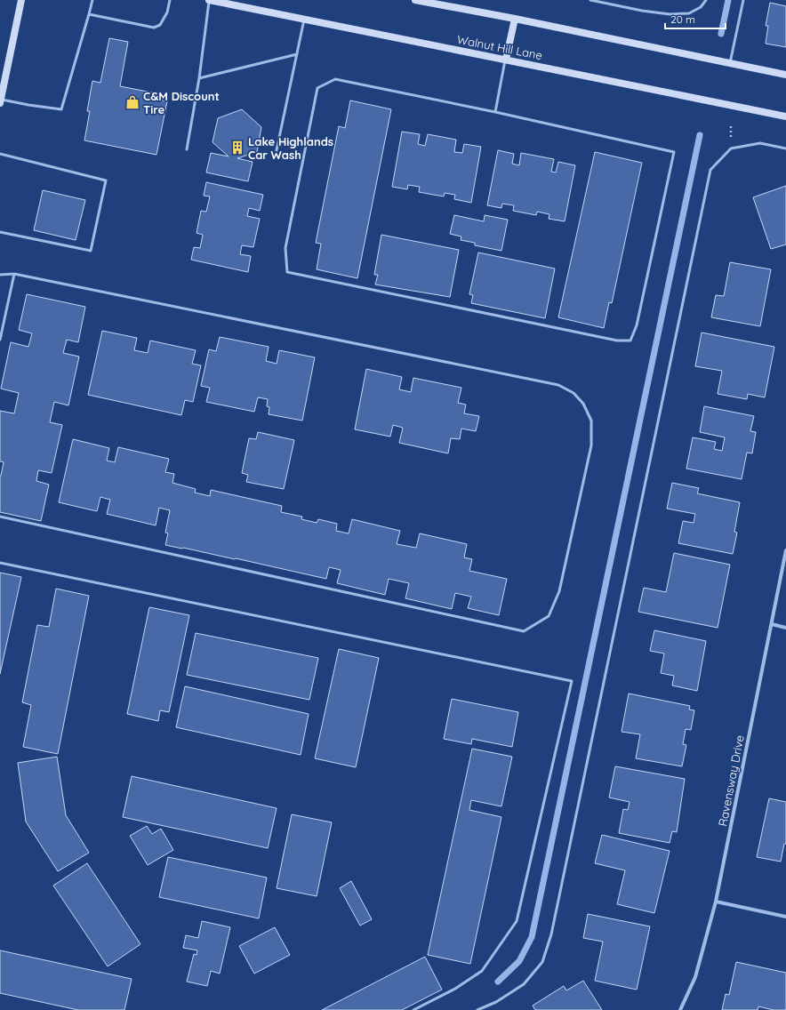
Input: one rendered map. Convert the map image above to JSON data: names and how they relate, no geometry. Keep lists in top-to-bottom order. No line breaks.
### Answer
{"streets":{"main road":["Walnut Hill Lane"],"street":["Ravensway Drive"]},"places":{"shop":["C&M Discount Tire"],"building":["Lake Highlands Car Wash"]},"scale_bar":"20 m"}
